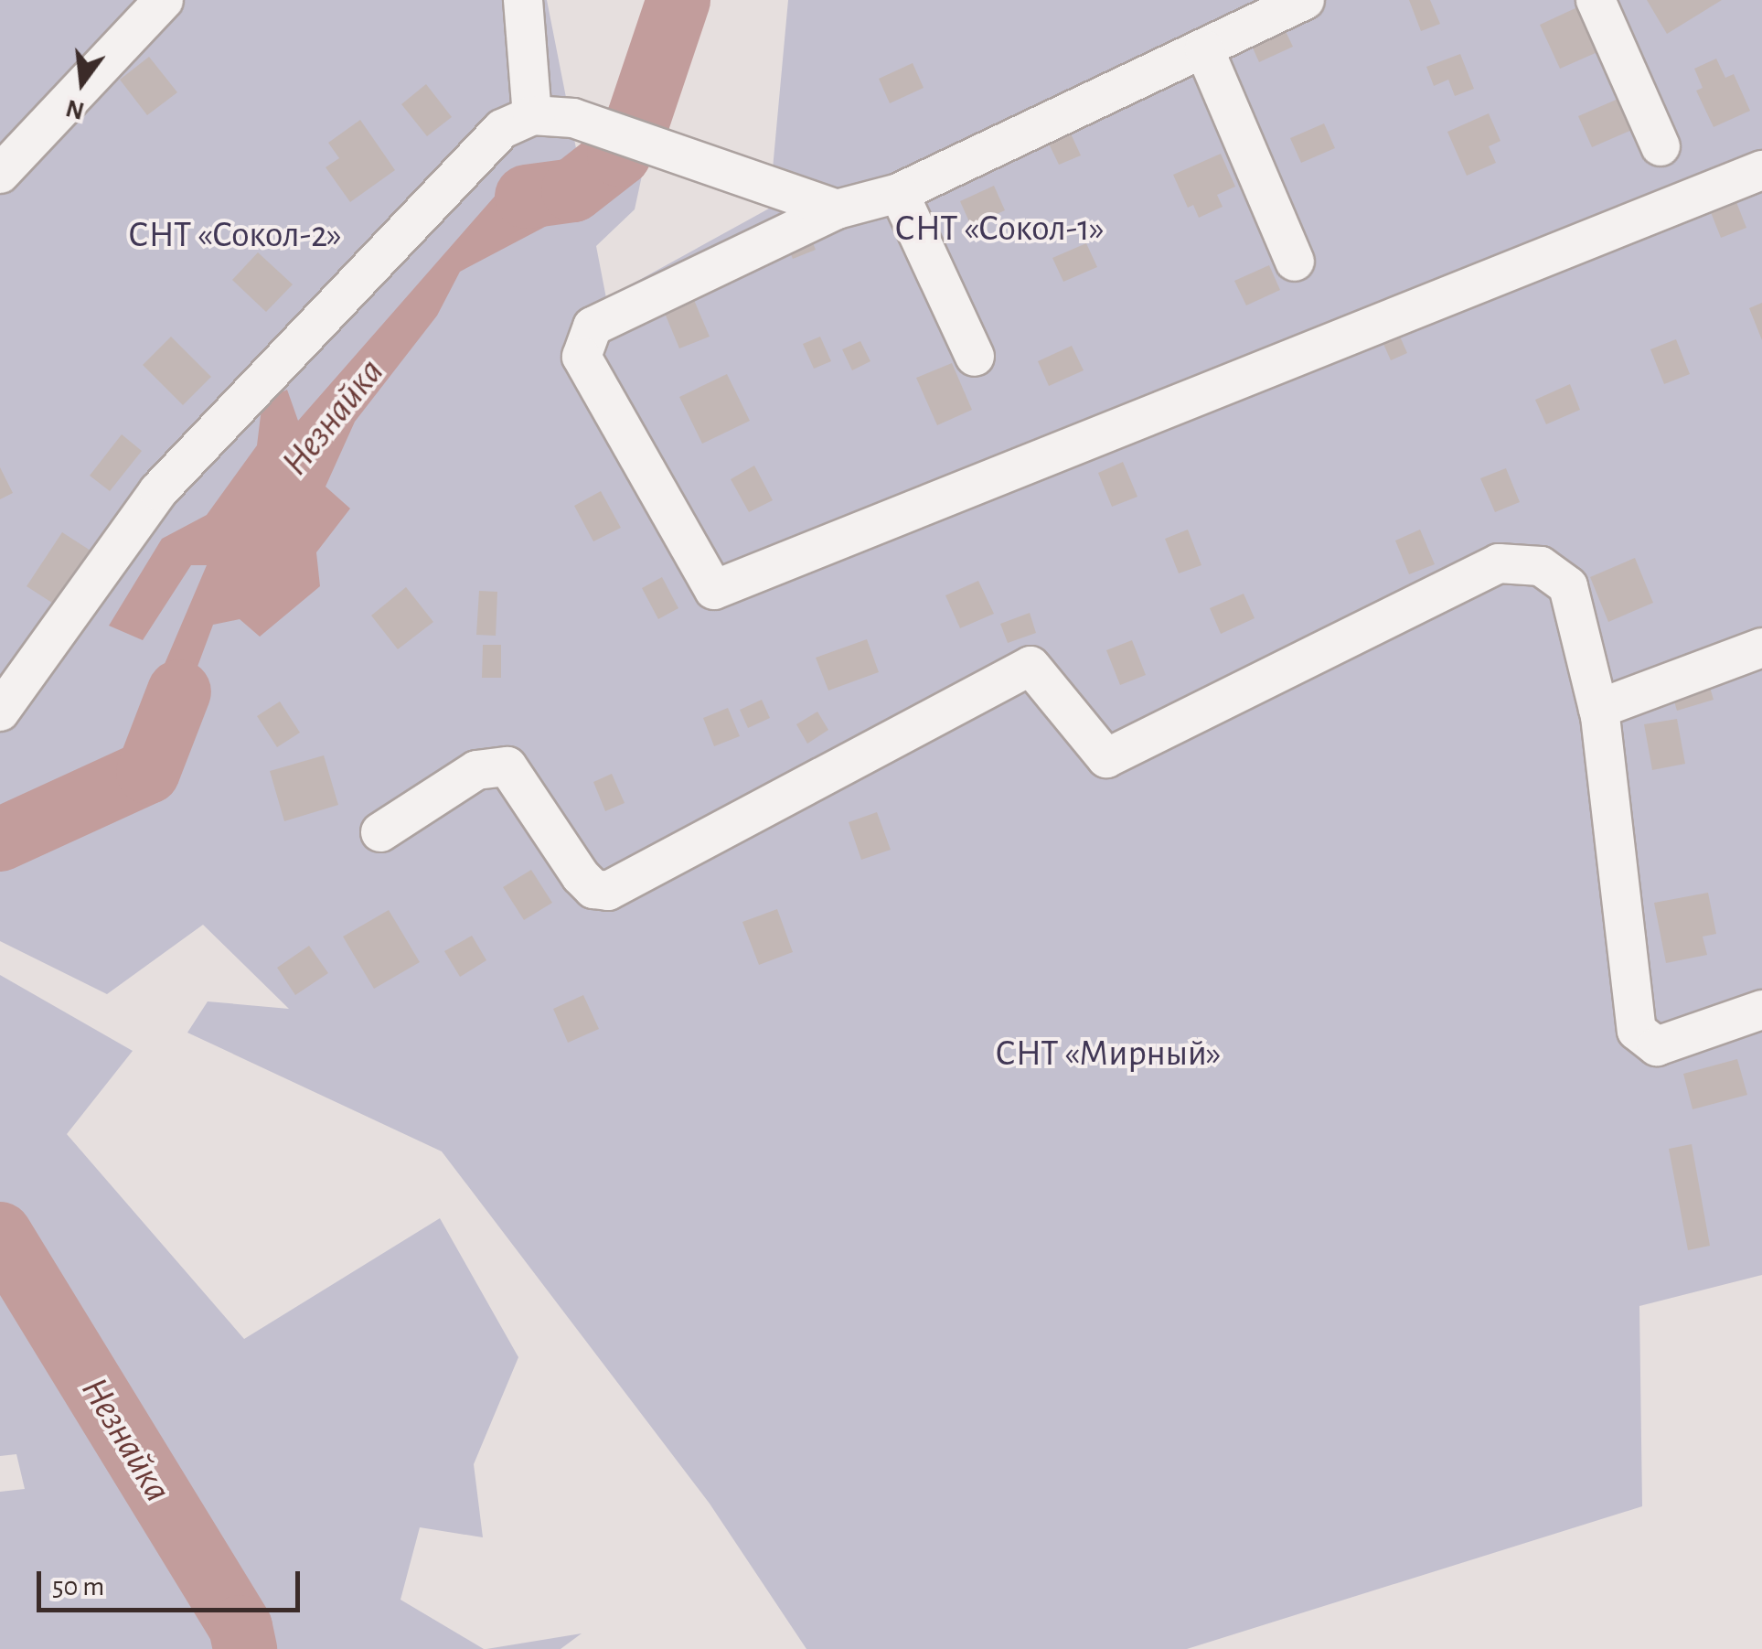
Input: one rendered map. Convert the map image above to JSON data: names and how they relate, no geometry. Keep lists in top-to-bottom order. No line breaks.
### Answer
{"water":["Незнайка"],"parks":["СНТ «Сокол-1»","СНТ «Сокол-2»","СНТ «Мирный»"],"scale_bar":"50 m","north":"bottom"}
